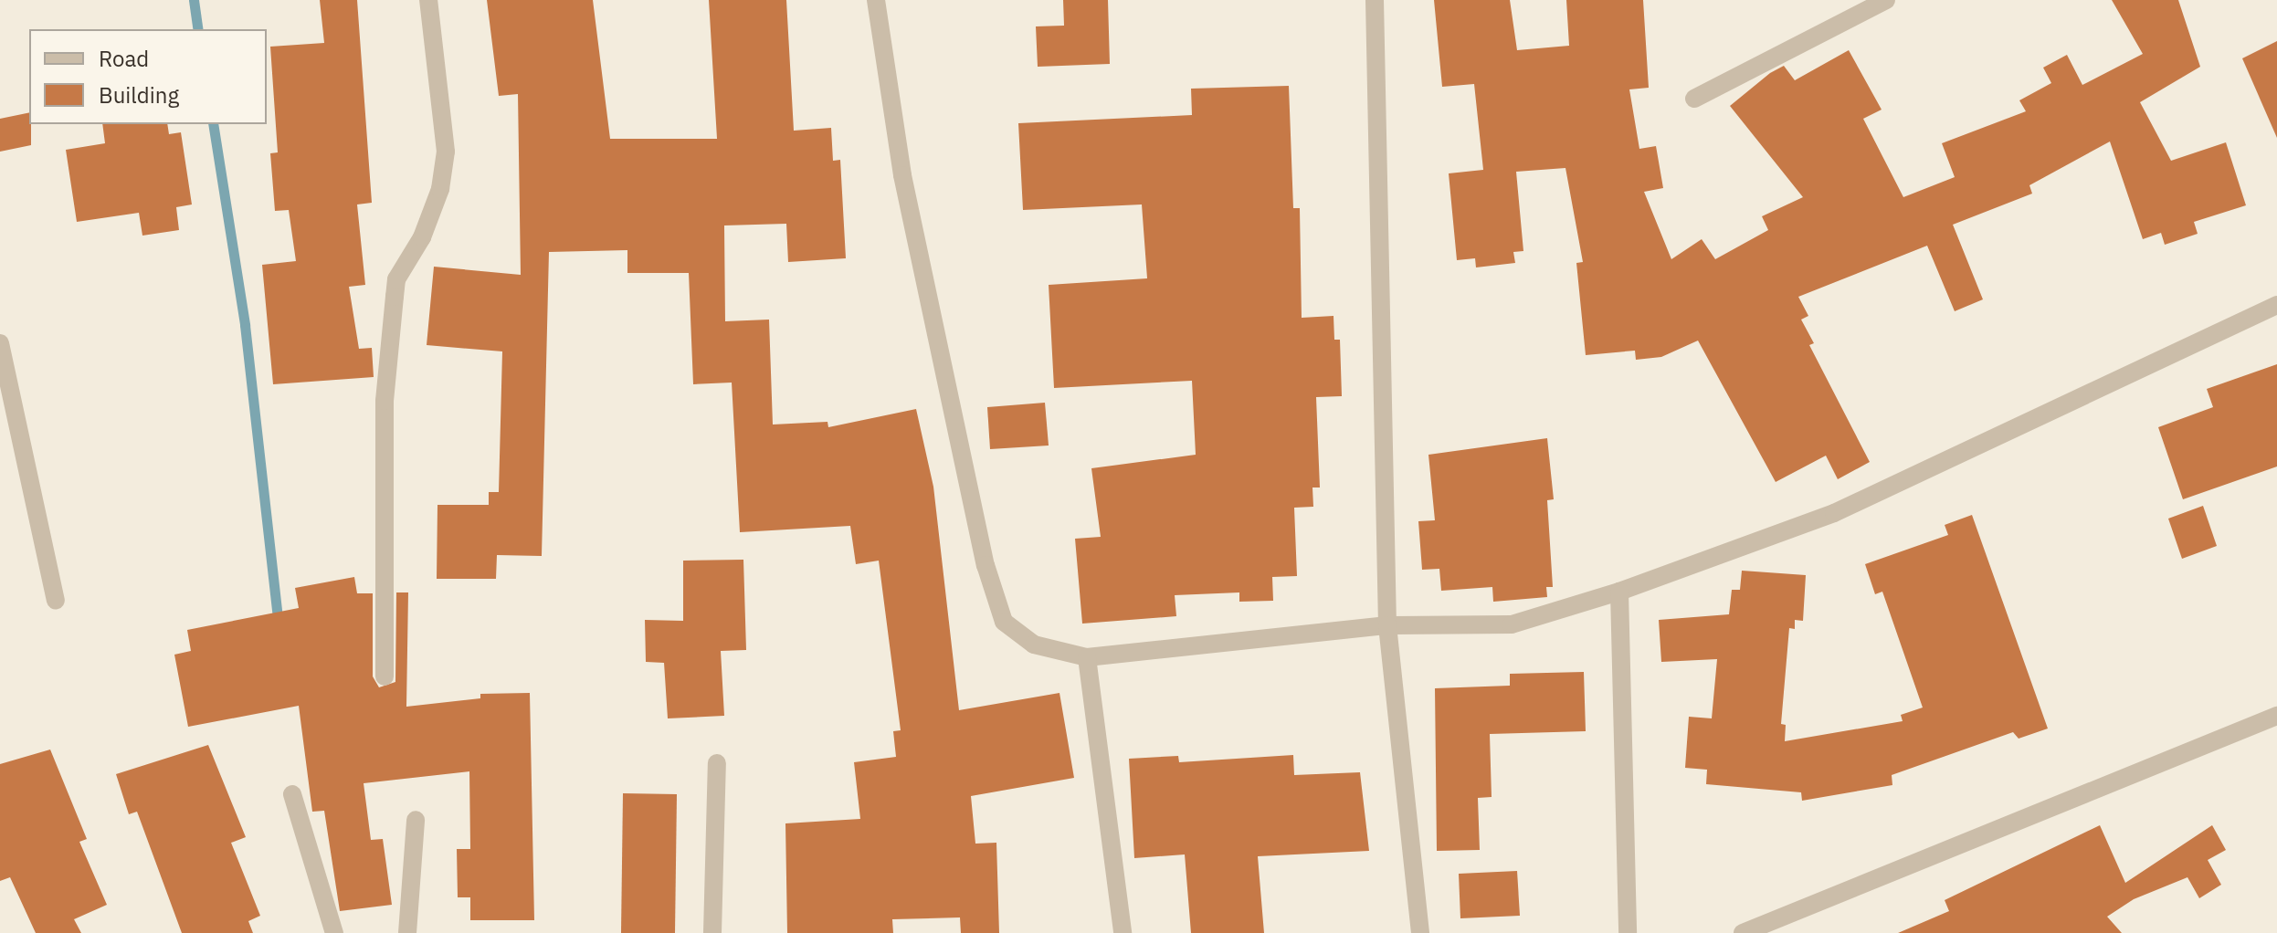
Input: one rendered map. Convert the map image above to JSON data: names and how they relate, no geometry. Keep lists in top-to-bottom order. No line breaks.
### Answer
{"legend":["Road","Building"]}
